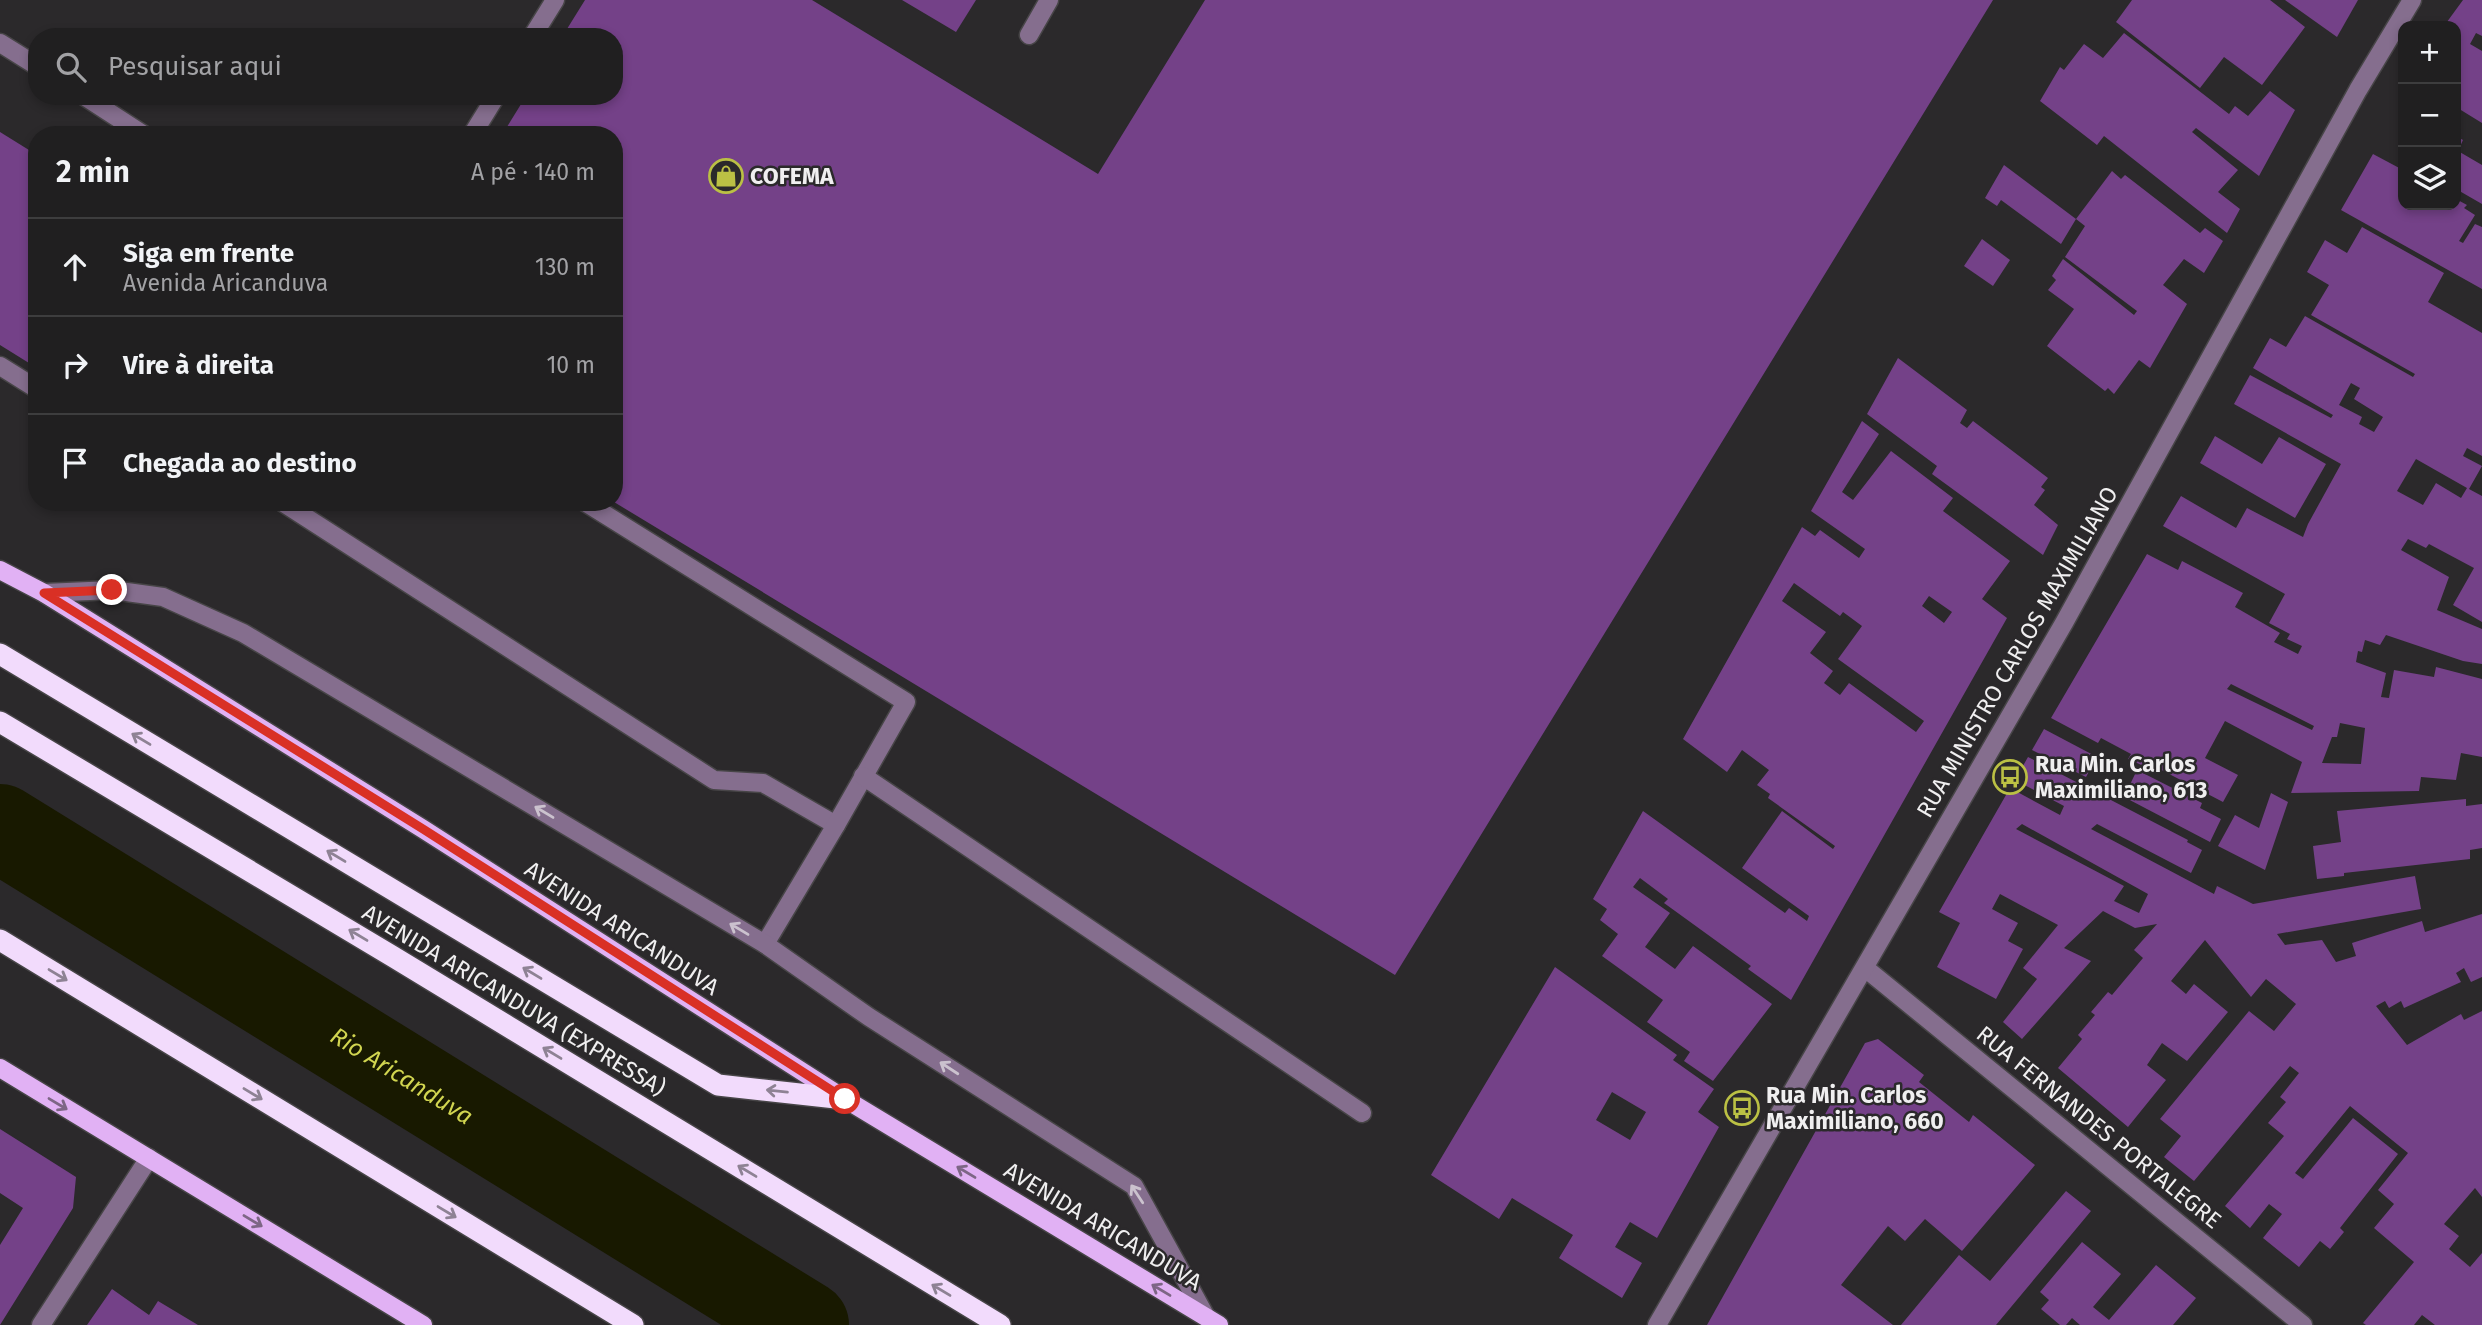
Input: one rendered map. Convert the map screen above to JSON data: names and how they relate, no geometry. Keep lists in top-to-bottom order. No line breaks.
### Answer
{"streets":{"highway":["AVENIDA ARICANDUVA (EXPRESSA)"],"main road":["AVENIDA ARICANDUVA"],"street":["RUA MINISTRO CARLOS MAXIMILIANO","RUA FERNANDES PORTALEGRE"]},"crossings":[["RUA MINISTRO CARLOS MAXIMILIANO","RUA FERNANDES PORTALEGRE"]],"water":["Rio Aricanduva"],"places":{"shop":["COFEMA"],"bus stop":["Rua Min. Carlos Maximiliano, 613","Rua Min. Carlos Maximiliano, 660"]},"page":{"map_buttons":["+","−"],"search":"Pesquisar aqui","heading":["2 min","A pé · 140 m"],"list":[["Siga em frente","Avenida Aricanduva","130 m"],["Vire à direita","10 m"],"Chegada ao destino"]}}
